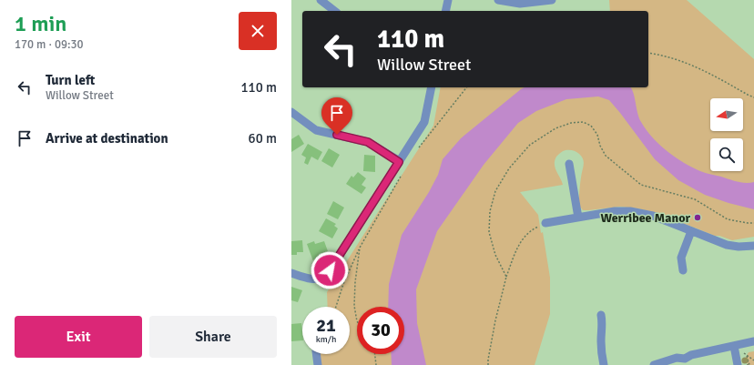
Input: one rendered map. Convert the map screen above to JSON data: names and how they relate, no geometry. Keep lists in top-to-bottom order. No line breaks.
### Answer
{"places":["Werribee Manor"],"north":"left","page":{"heading":["1 min","170 m · 09:30"],"turn":["110 m","Willow Street"],"list":[{"name":"Turn left","note":"Willow Street","value":"110 m"},{"name":"Arrive at destination","value":"60 m"}],"speed":"21 km/h","limit":"30","buttons":["Exit","Share"]}}
